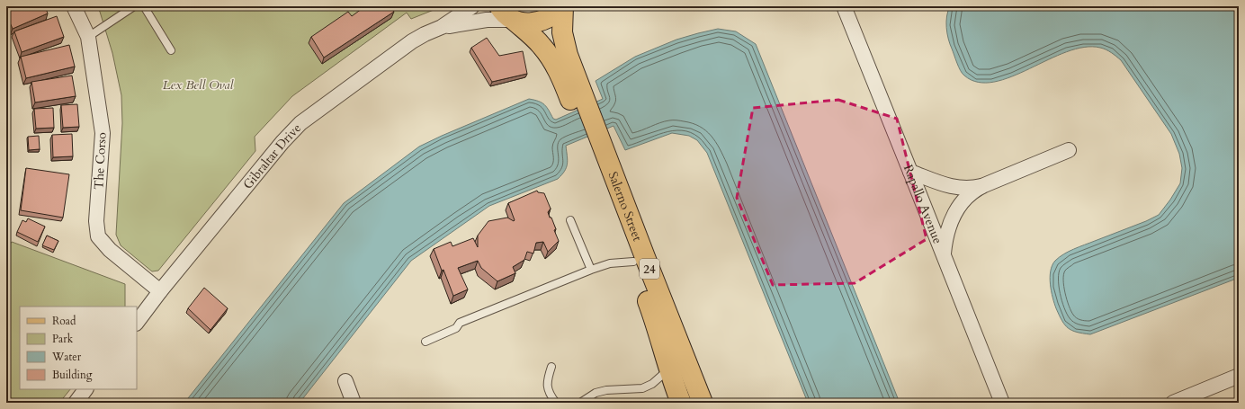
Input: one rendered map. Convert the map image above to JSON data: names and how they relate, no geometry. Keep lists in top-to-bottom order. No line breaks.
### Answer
{"streets":{"main road":["Salerno Street","24"],"street":["Gibraltar Drive","The Corso","Rapallo Avenue"]},"crossings":[["Gibraltar Drive","The Corso"],["Gibraltar Drive","Salerno Street"],["Gibraltar Drive","24"],["Salerno Street","24"]],"parks":["Lex Bell Oval"],"legend":["Road","Park","Water","Building"]}
